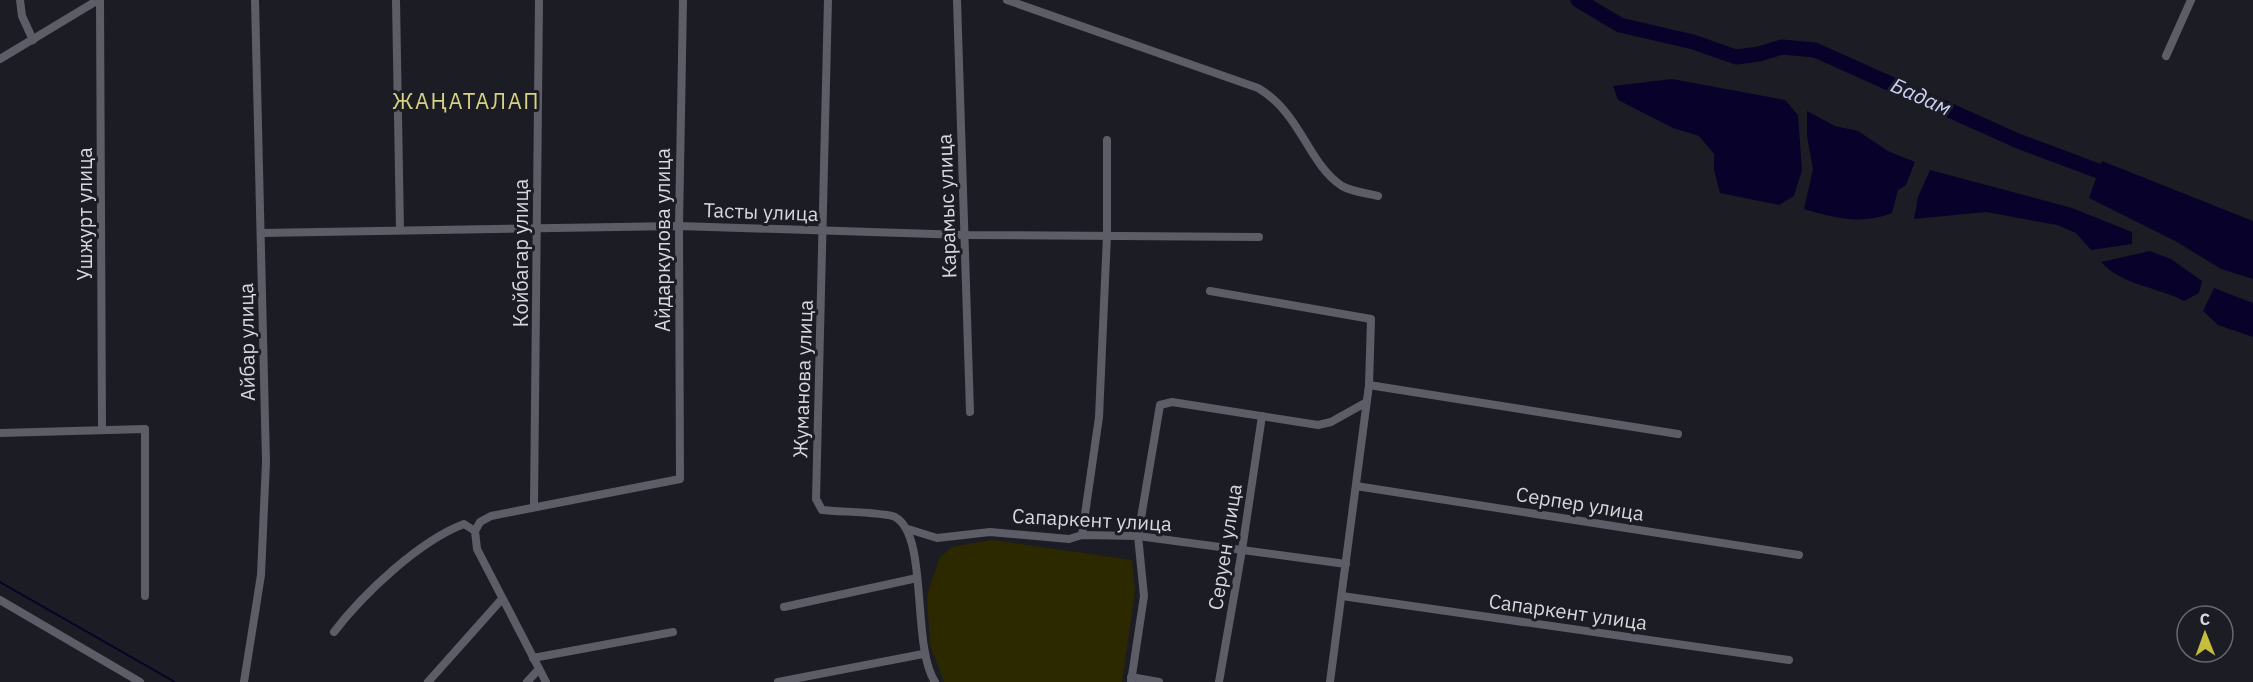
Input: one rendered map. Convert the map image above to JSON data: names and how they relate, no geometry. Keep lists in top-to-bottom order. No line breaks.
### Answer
{"streets":{"street":["Карамыс улица","Тасты улица","Ушжурт улица","Айдаркулова улица","Койбагар улица","Айбар улица","Жуманова улица","Серпер улица","Сапаркент улица","Серуен улица"]},"crossings":[["Карамыс улица","Тасты улица"],["Тасты улица","Айдаркулова улица"],["Тасты улица","Койбагар улица"],["Тасты улица","Айбар улица"],["Тасты улица","Жуманова улица"],["Айдаркулова улица","Койбагар улица"],["Жуманова улица","Сапаркент улица"],["Сапаркент улица","Серуен улица"]],"districts":["ЖАҢАТАЛАП"],"water":["Бадам"],"north":"top"}
